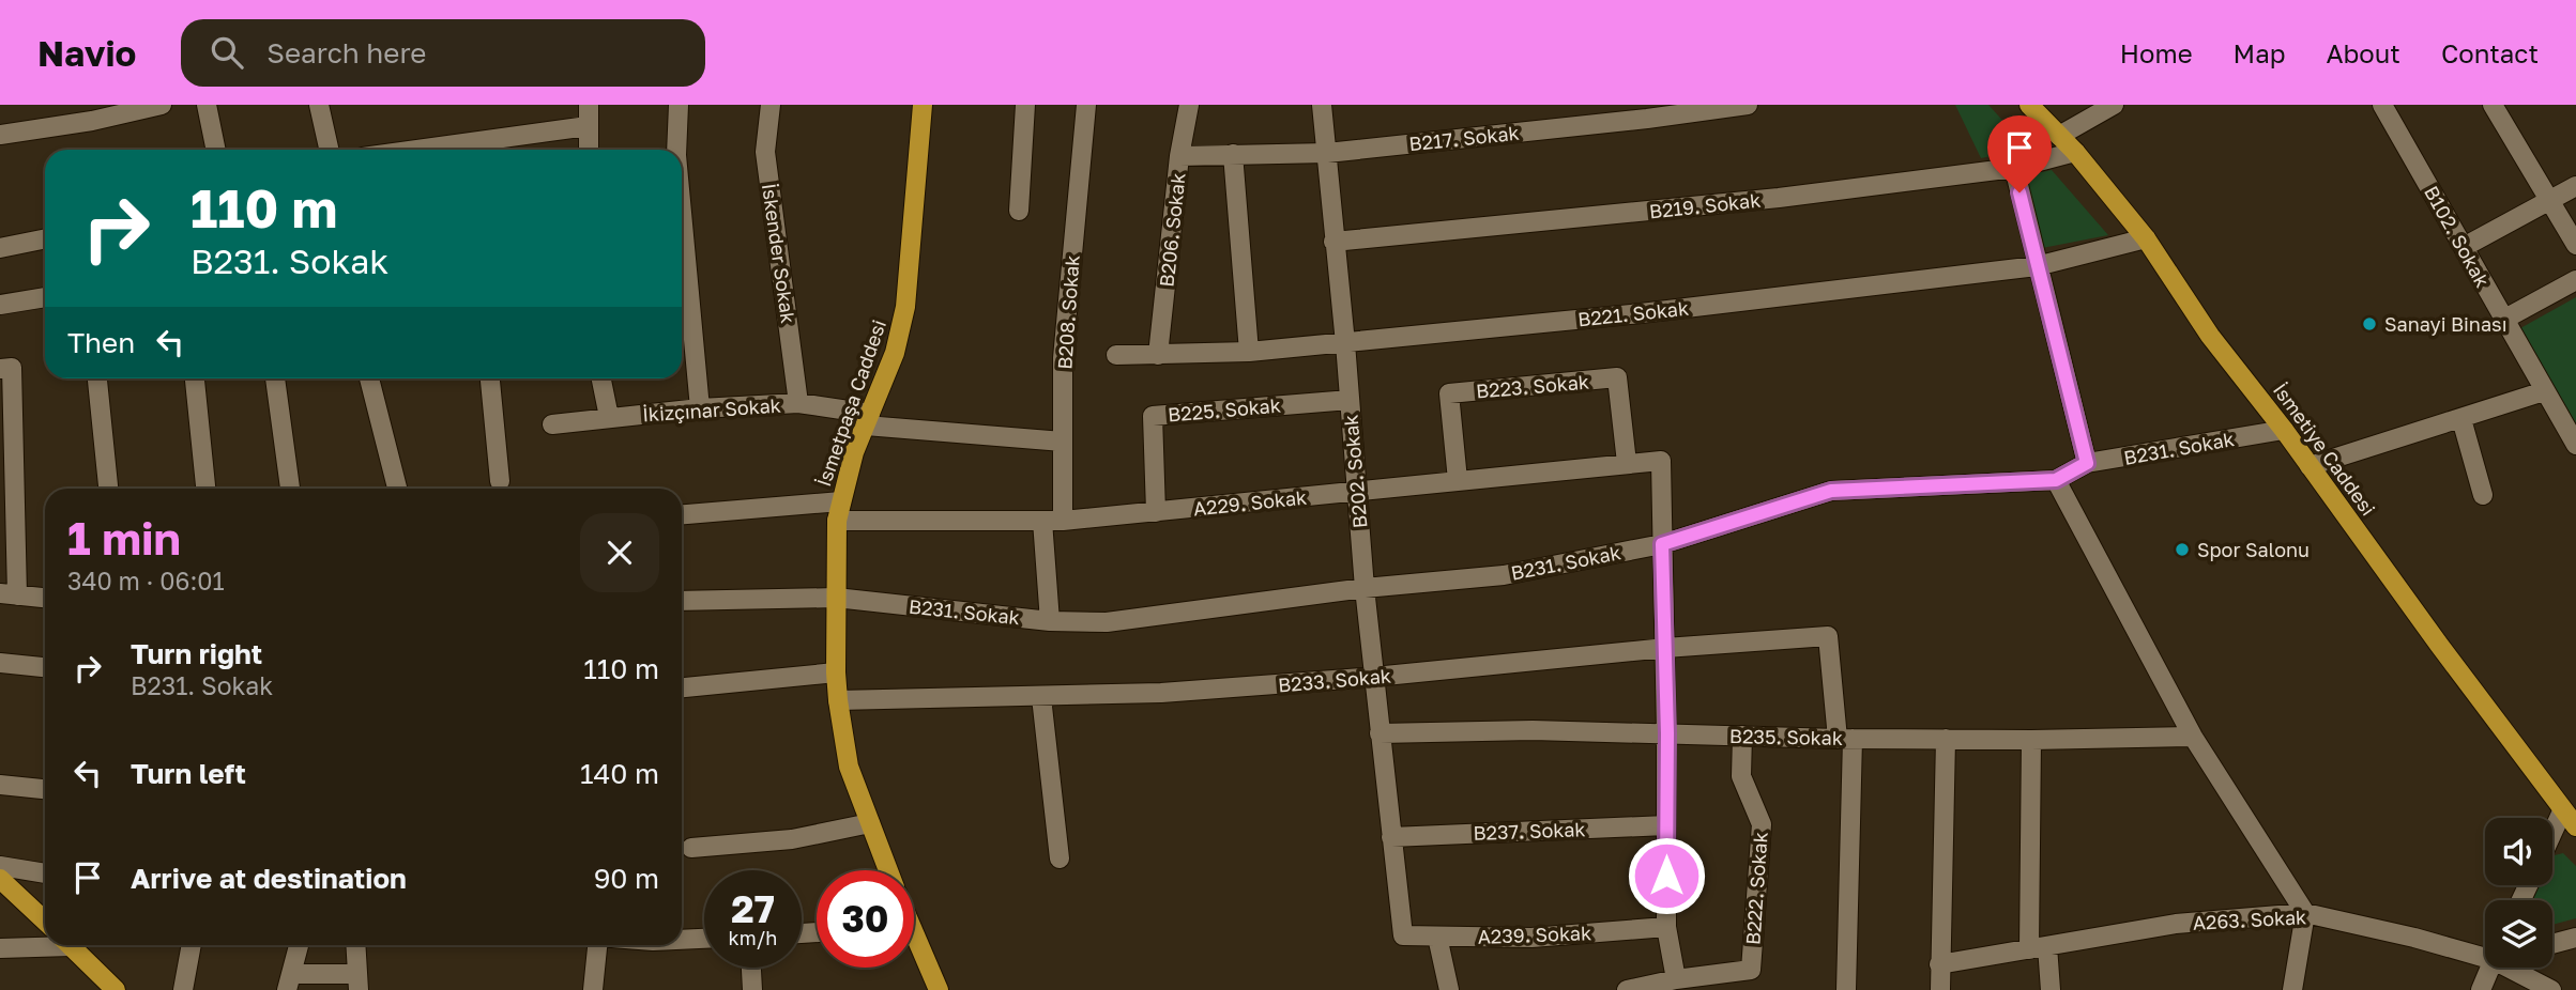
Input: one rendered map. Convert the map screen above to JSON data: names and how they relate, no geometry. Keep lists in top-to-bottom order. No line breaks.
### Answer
{"streets":{"main road":["İsmetpaşa Caddesi","İsmetiye Caddesi"],"street":["B217. Sokak","B219. Sokak","B206. Sokak","B102. Sokak","İskender Sokak","B208. Sokak","B221. Sokak","B223. Sokak","İkizçınar Sokak","B225. Sokak","B231. Sokak","B202. Sokak","A229. Sokak","B233. Sokak","B235. Sokak","B237. Sokak","B222. Sokak","A263. Sokak","A239. Sokak"]},"crossings":[["B217. Sokak","B206. Sokak"],["B217. Sokak","B202. Sokak"],["B219. Sokak","İsmetiye Caddesi"],["B219. Sokak","B202. Sokak"],["B206. Sokak","B221. Sokak"],["İskender Sokak","İkizçınar Sokak"],["B208. Sokak","İkizçınar Sokak"],["B208. Sokak","A229. Sokak"],["B221. Sokak","İsmetiye Caddesi"],["B221. Sokak","B202. Sokak"],["B223. Sokak","A229. Sokak"],["İsmetpaşa Caddesi","İkizçınar Sokak"],["İsmetpaşa Caddesi","B231. Sokak"],["İsmetpaşa Caddesi","A229. Sokak"],["İsmetpaşa Caddesi","B233. Sokak"],["B225. Sokak","B202. Sokak"],["B225. Sokak","A229. Sokak"],["B231. Sokak","İsmetiye Caddesi"],["B231. Sokak","B202. Sokak"],["B231. Sokak","A229. Sokak"],["B202. Sokak","A229. Sokak"],["B202. Sokak","B233. Sokak"],["B202. Sokak","B235. Sokak"],["B202. Sokak","B237. Sokak"],["B202. Sokak","A239. Sokak"],["B233. Sokak","B235. Sokak"],["B235. Sokak","B222. Sokak"]],"places":["Sanayi Binası","Spor Salonu"],"page":{"header":"Navio","search":"Search here","nav":["Home","Map","About","Contact"],"turn":["110 m","B231. Sokak"],"then":"Then","heading":["1 min","340 m · 06:01"],"list":[{"name":"Turn right","note":"B231. Sokak","value":"110 m"},{"name":"Turn left","value":"140 m"},{"name":"Arrive at destination","value":"90 m"}],"speed":"27 km/h","limit":"30"}}
